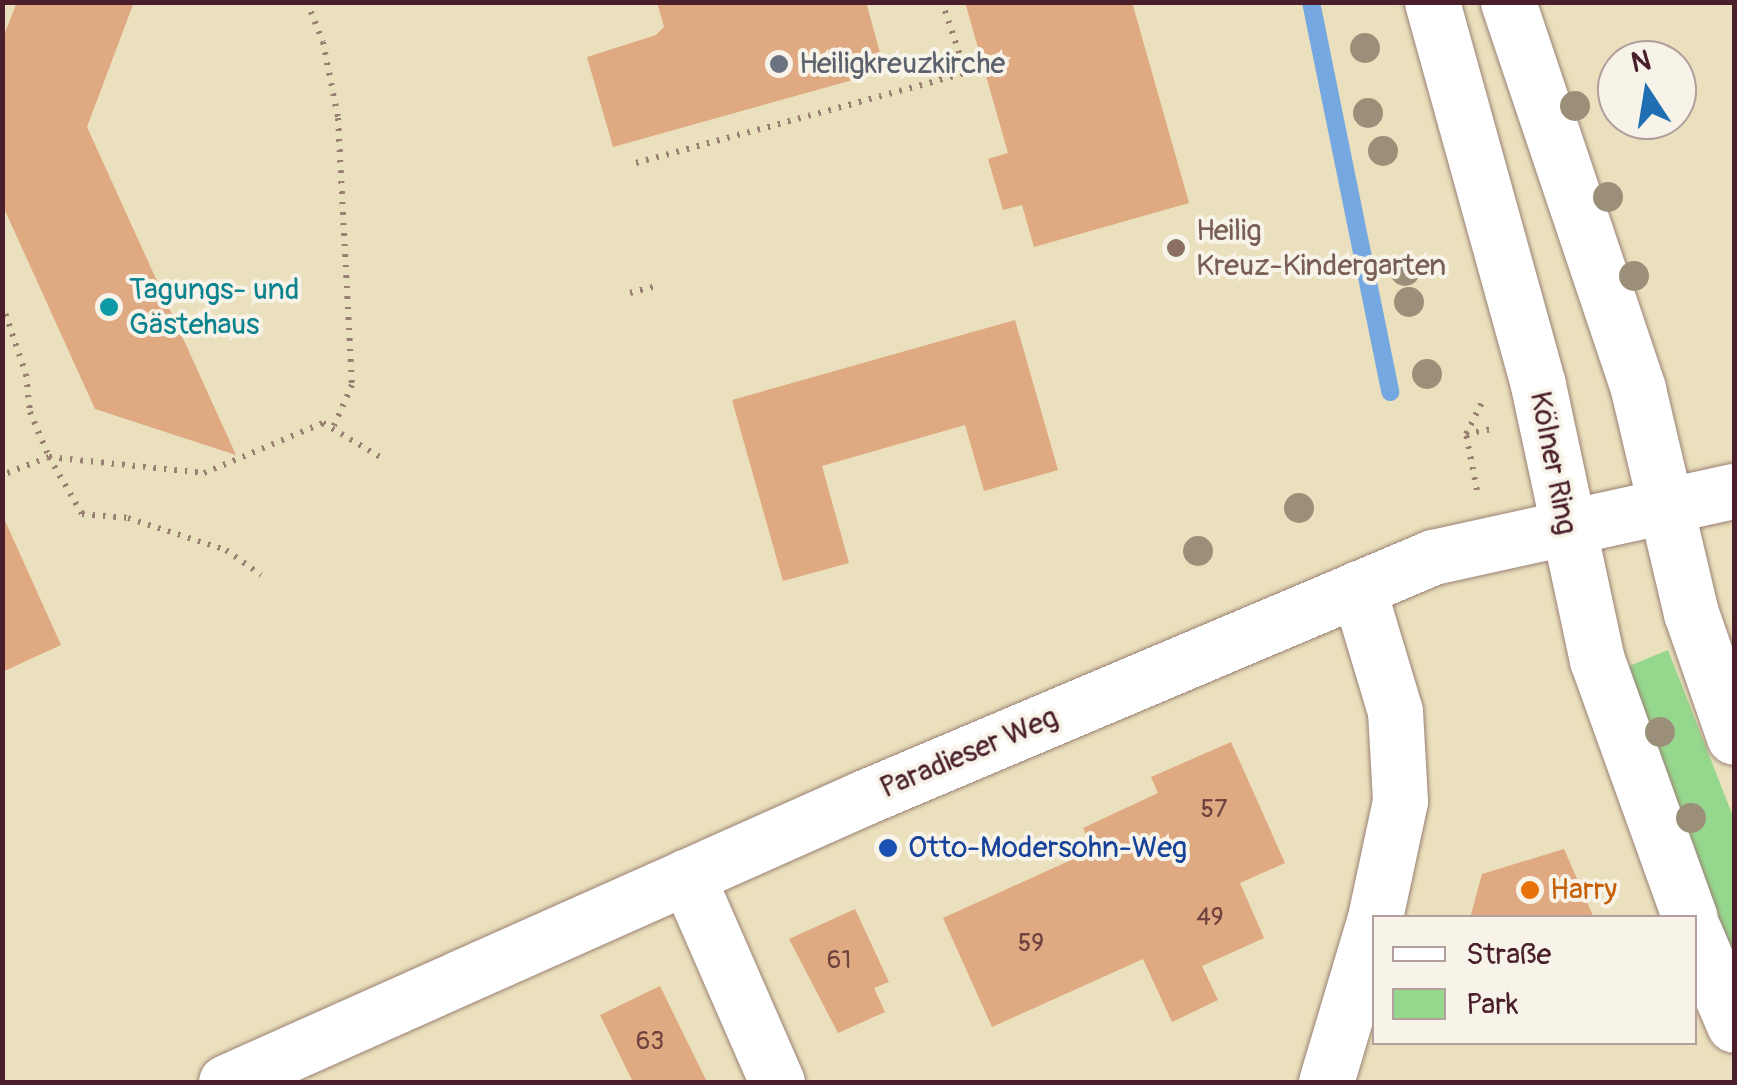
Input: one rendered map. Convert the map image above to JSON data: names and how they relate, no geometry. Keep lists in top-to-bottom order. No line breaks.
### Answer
{"streets":{"street":["Kölner Ring","Paradieser Weg"]},"crossings":[["Kölner Ring","Paradieser Weg"]],"places":["Heiligkreuzkirche","Heilig Kreuz-Kindergarten","Tagungs- und Gästehaus","Otto-Modersohn-Weg","Harry"],"house_numbers":["57","49","59","61","63"],"legend":["Straße","Park"],"north":"top"}
